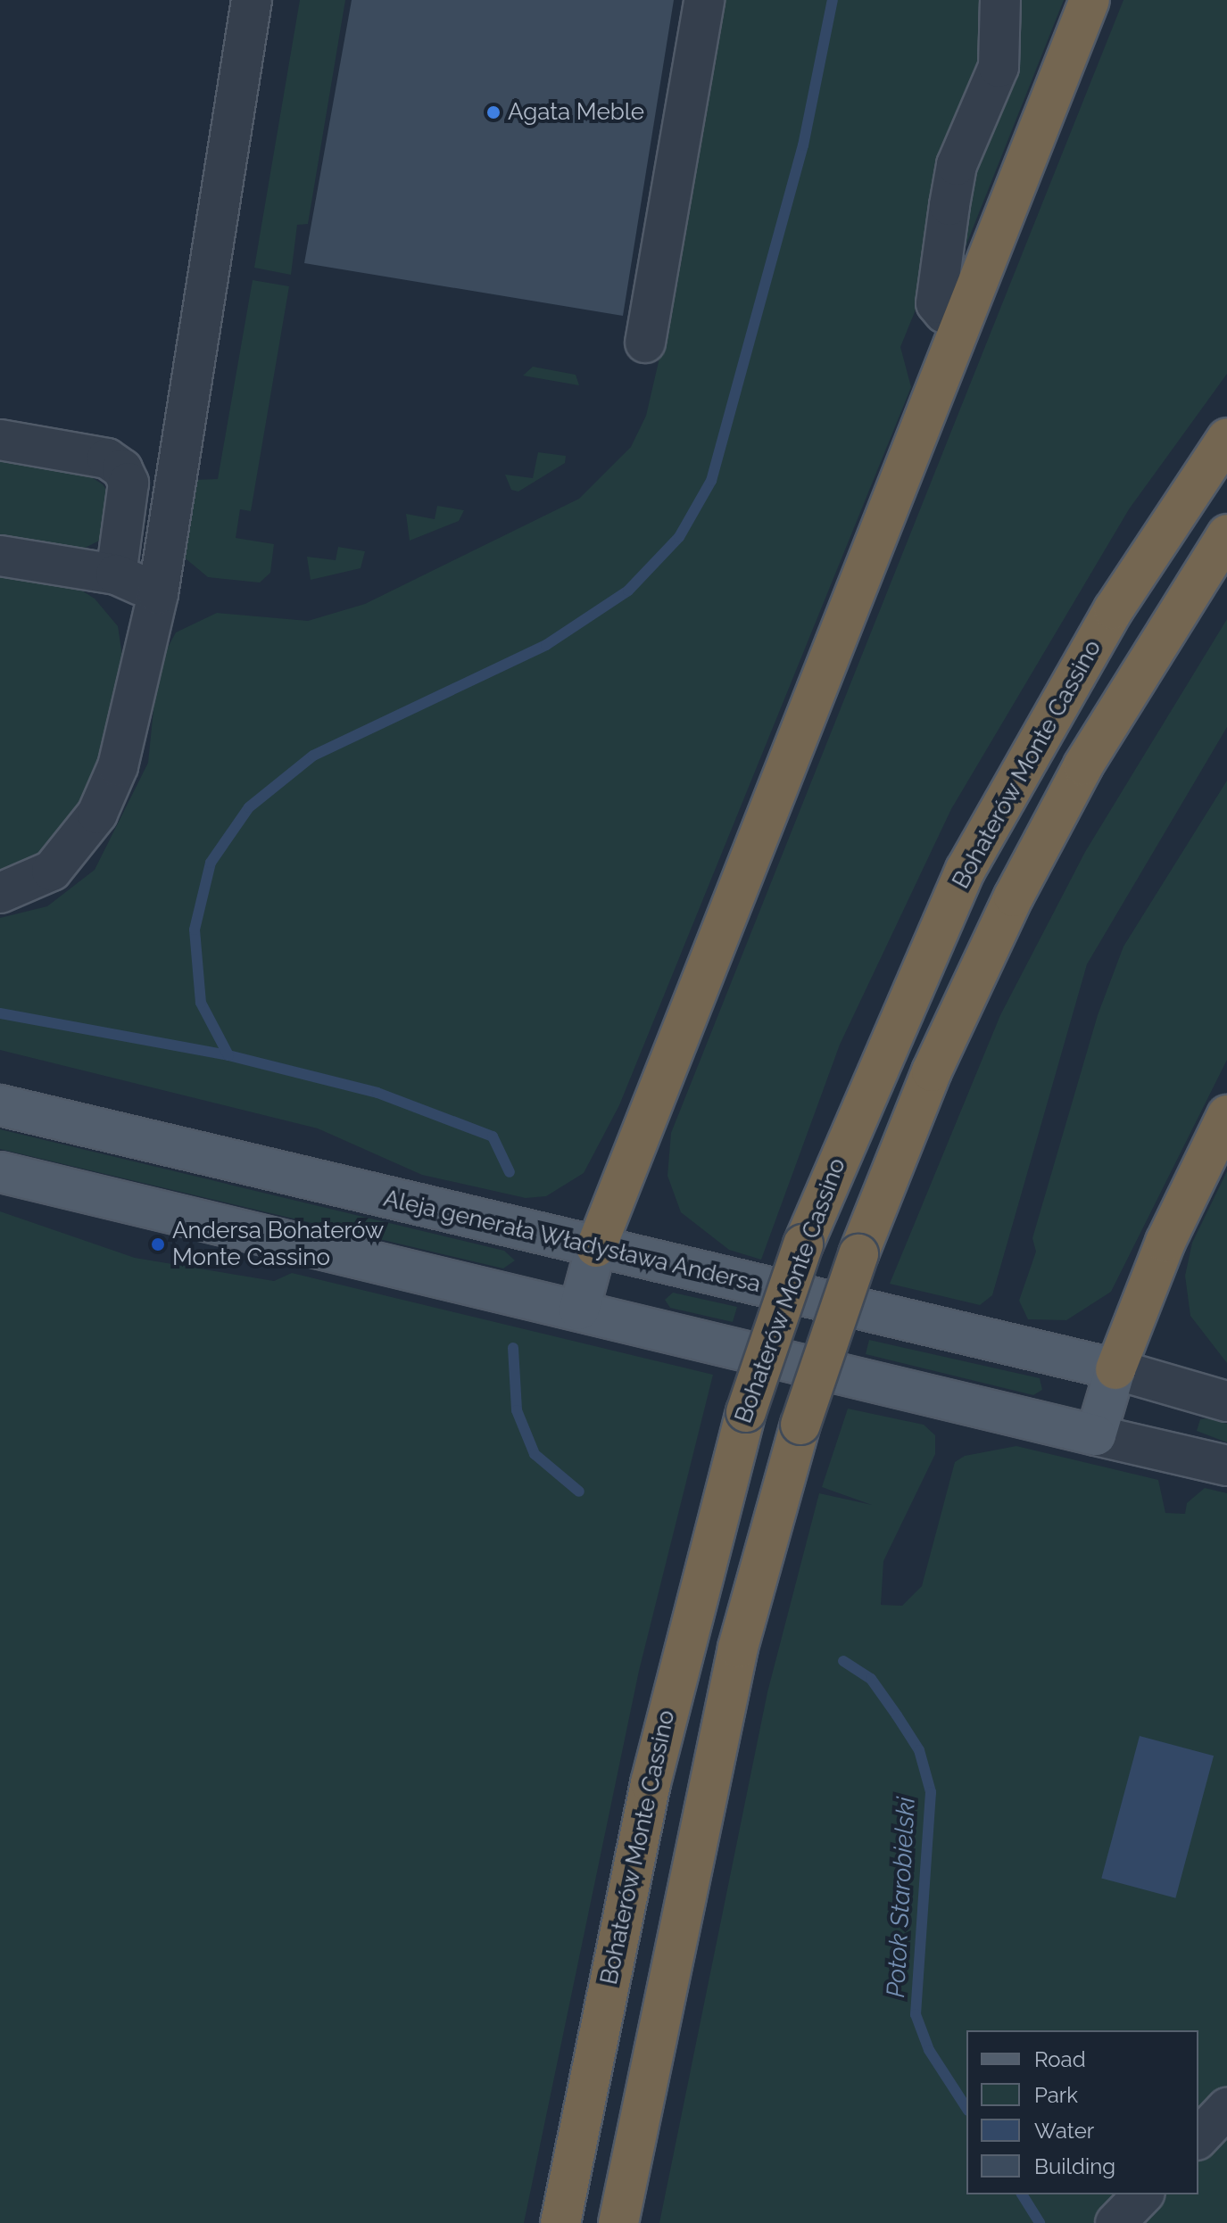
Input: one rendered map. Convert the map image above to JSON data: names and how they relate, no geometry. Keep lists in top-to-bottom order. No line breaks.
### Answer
{"streets":{"highway":["Bohaterów Monte Cassino"],"main road":["Aleja generała Władysława Andersa"]},"water":["Potok Starobielski"],"places":["Agata Meble","Andersa Bohaterów Monte Cassino"],"legend":["Road","Park","Water","Building"]}
